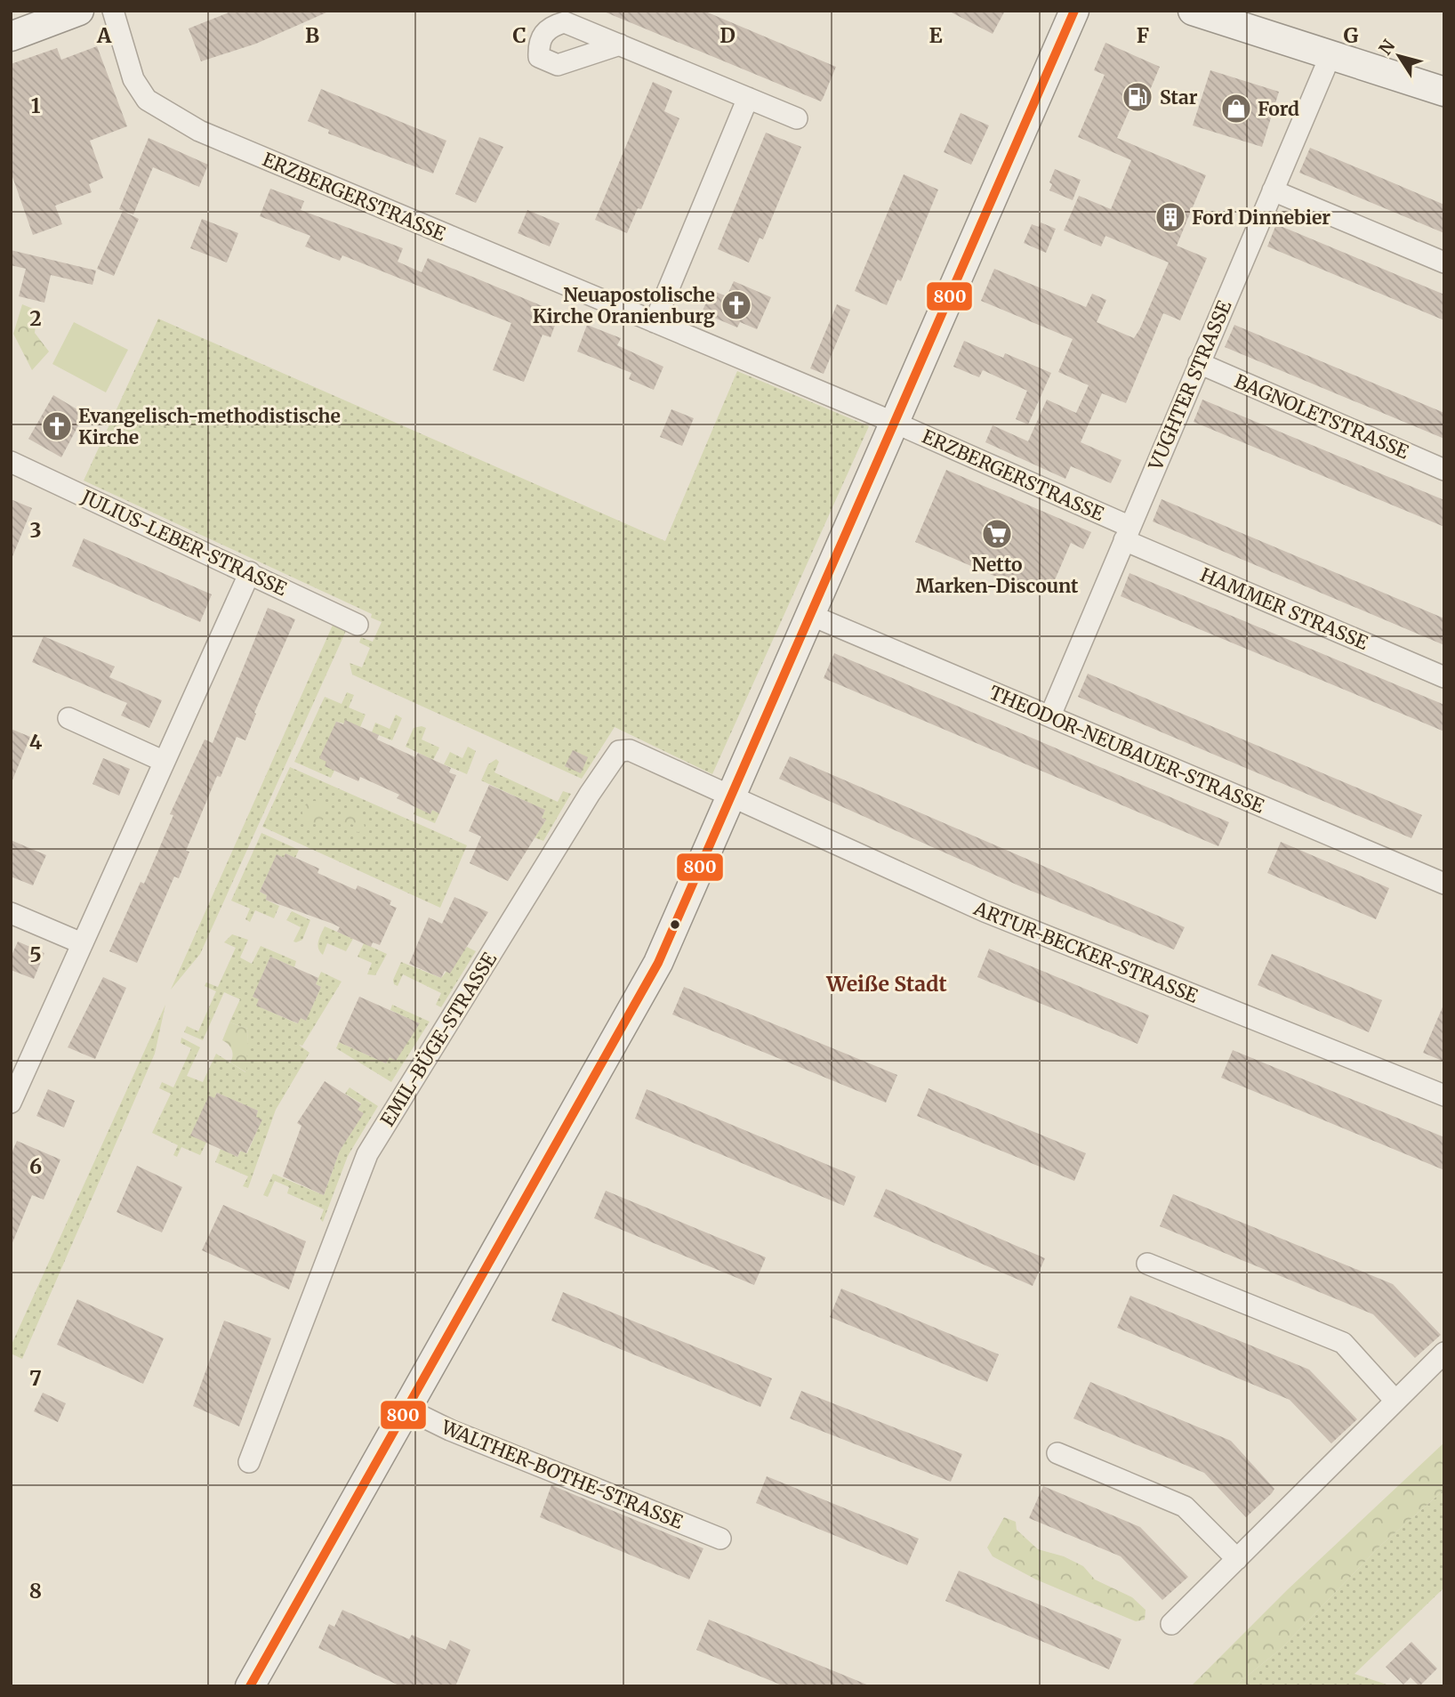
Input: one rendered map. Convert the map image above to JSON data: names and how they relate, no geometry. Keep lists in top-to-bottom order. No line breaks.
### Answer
{"streets":{"street":["ERZBERGERSTRASSE","VUGHTER STRASSE","BAGNOLETSTRASSE","JULIUS-LEBER-STRASSE","HAMMER STRASSE","THEODOR-NEUBAUER-STRASSE","ARTUR-BECKER-STRASSE","EMIL-BÜGE-STRASSE","WALTHER-BOTHE-STRASSE"]},"crossings":[["ERZBERGERSTRASSE","VUGHTER STRASSE"],["ERZBERGERSTRASSE","HAMMER STRASSE"],["VUGHTER STRASSE","BAGNOLETSTRASSE"],["VUGHTER STRASSE","HAMMER STRASSE"],["VUGHTER STRASSE","THEODOR-NEUBAUER-STRASSE"],["ARTUR-BECKER-STRASSE","EMIL-BÜGE-STRASSE"]],"districts":["Weiße Stadt"],"places":{"fuel station":["Star"],"shop":["Ford"],"building":["Ford Dinnebier"],"church":["Neuapostolische Kirche Oranienburg","Evangelisch-methodistische Kirche"],"supermarket":["Netto Marken-Discount"]},"lines":["transit line 800"],"north":"top left","grid":{"columns":["A","B","C","D","E","F","G"],"rows":["1","2","3","4","5","6","7","8"]}}
